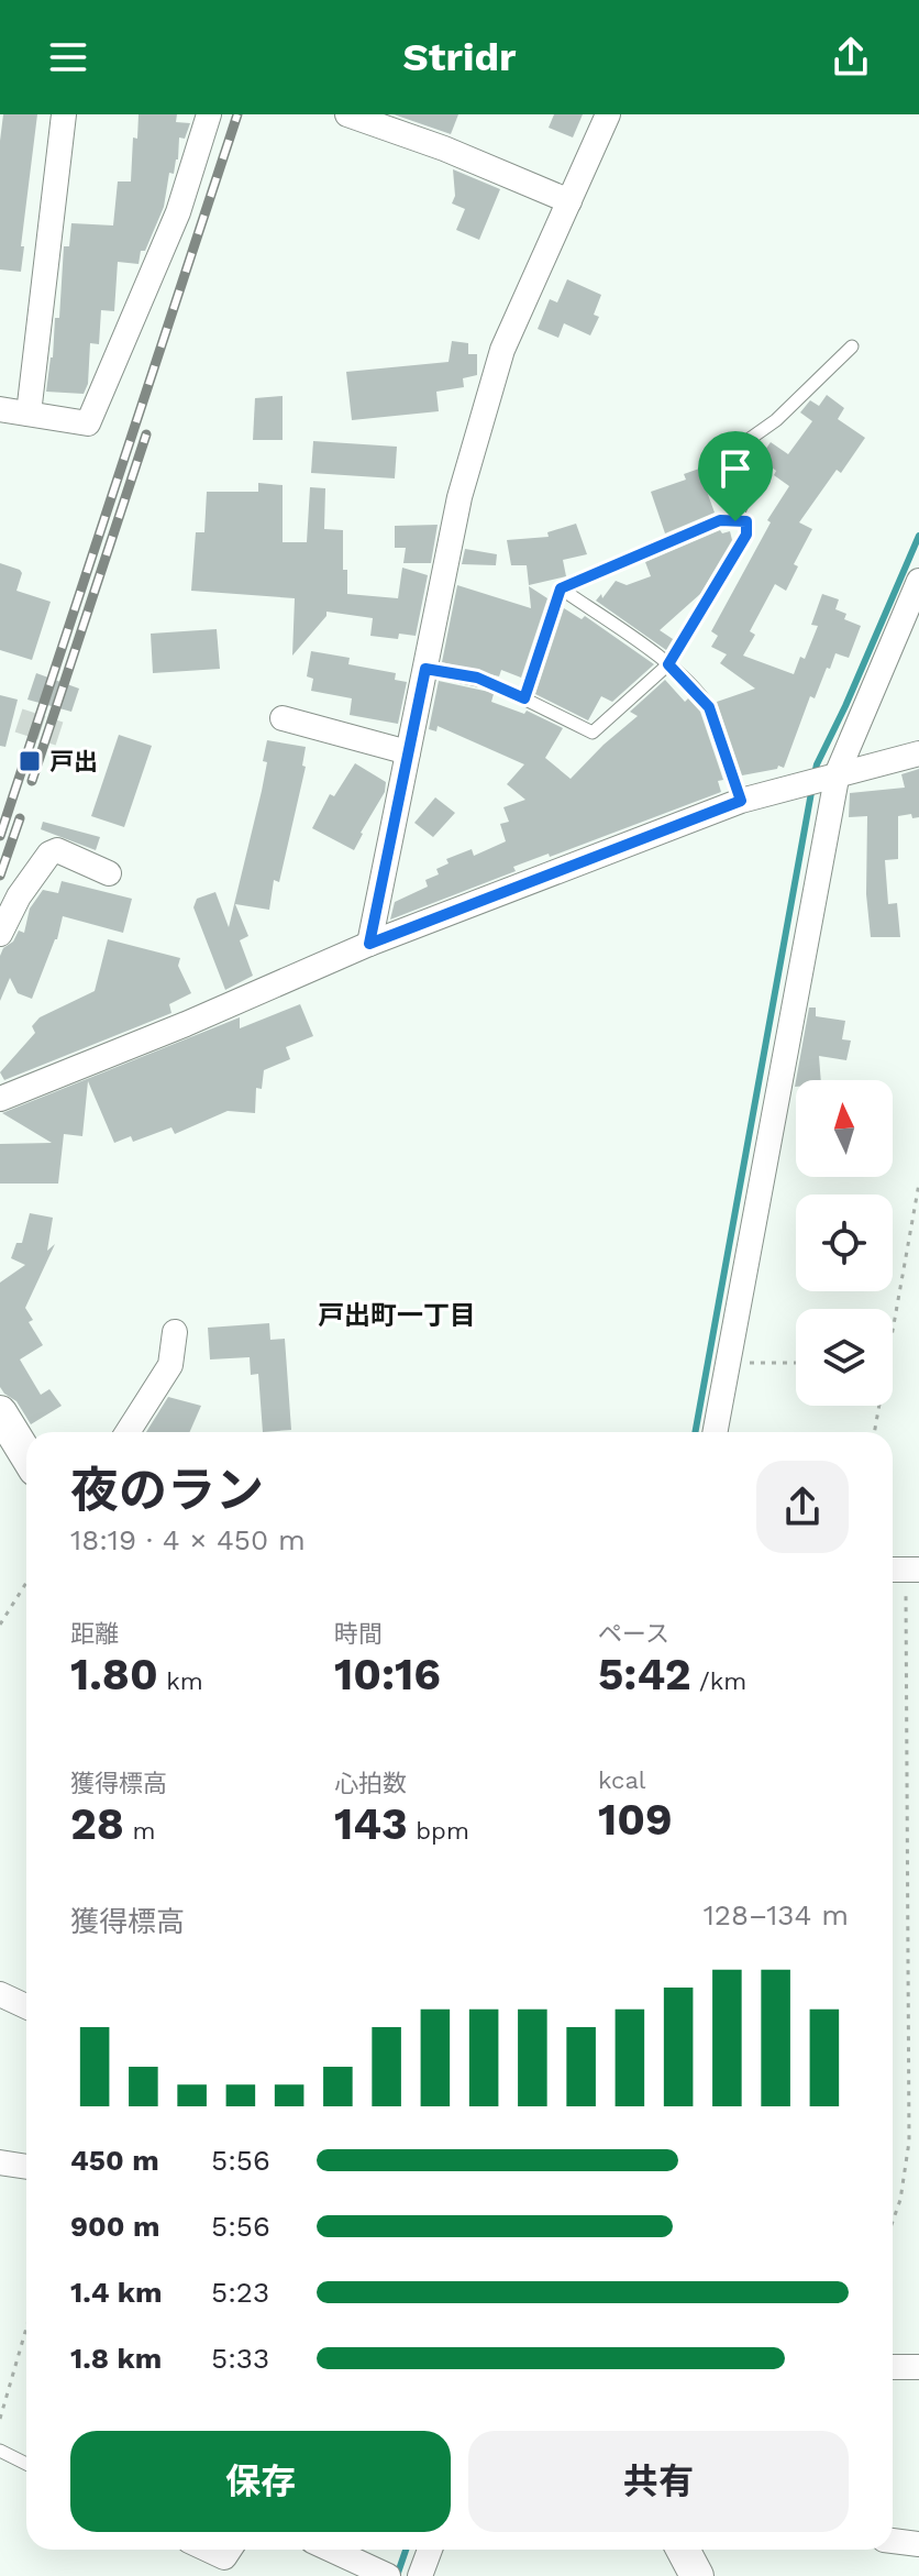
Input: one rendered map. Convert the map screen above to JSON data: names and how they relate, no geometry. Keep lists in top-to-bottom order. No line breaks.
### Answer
{"districts":["戸出町一丁目"],"places":{"transit":["戸出"]},"north":"top","page":{"header":"Stridr","heading":["夜のラン","18:19 · 4 × 450 m"],"stats":[["距離","1.80 km"],["時間","10:16"],["ペース","5:42 /km"],["獲得標高","28 m"],["心拍数","143 bpm"],["kcal","109"]],"chart":["獲得標高","128–134 m"],"list":[{"name":"450 m","note":"5:56"},{"name":"900 m","note":"5:56"},{"name":"1.4 km","note":"5:23"},{"name":"1.8 km","note":"5:33"}],"buttons":["保存","共有"]}}
